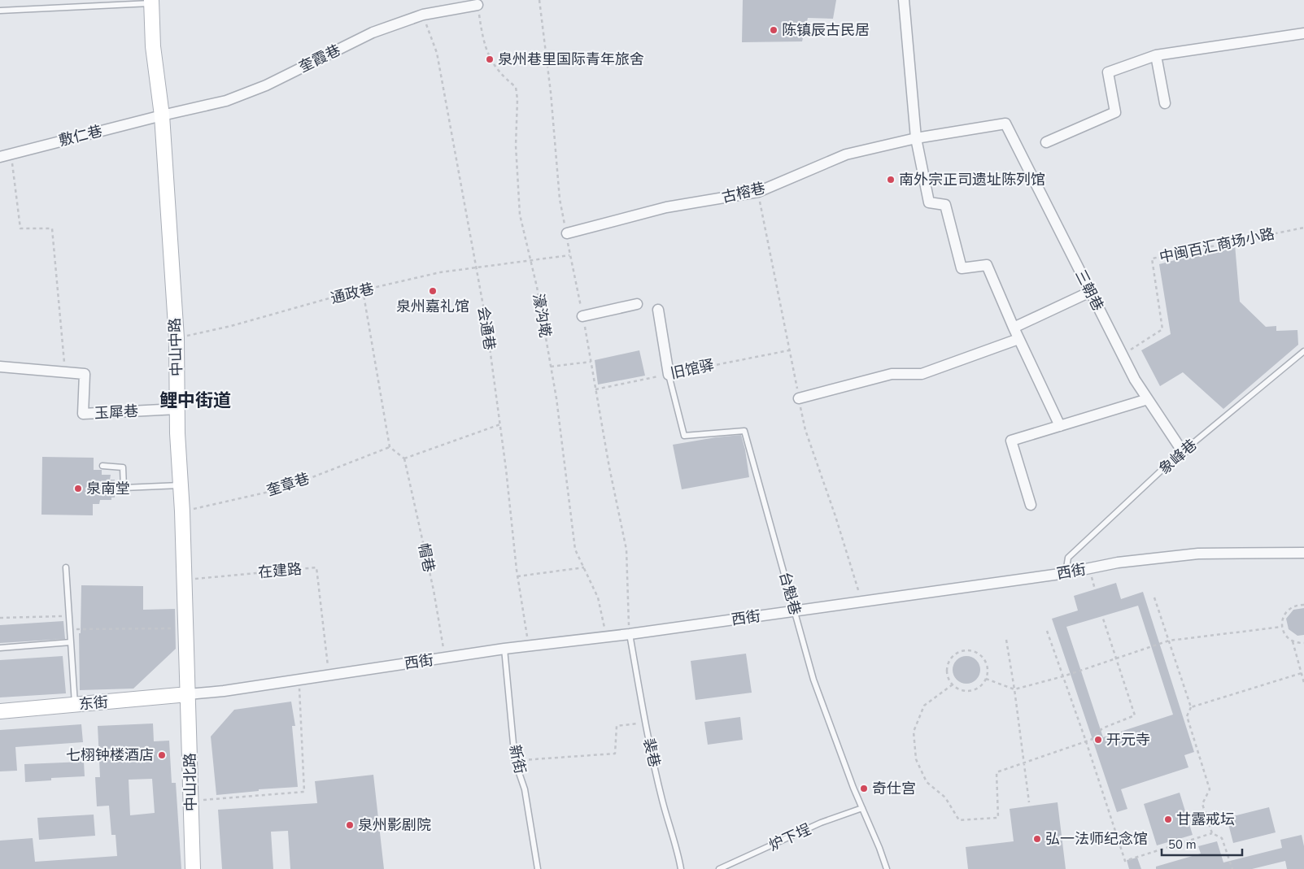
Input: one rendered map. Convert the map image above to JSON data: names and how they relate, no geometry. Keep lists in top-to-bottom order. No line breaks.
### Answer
{"streets":{"street":["奎霞巷","敷仁巷","古榕巷","三朝巷","中山中路","玉犀巷","西街","东街","中山北路"],"lane":["象峰巷","台魁巷","裴巷","新街","炉下埕"],"path":["中闽百汇商场小路","通政巷","濠沟墘","会通巷","旧馆驿","奎章巷","帽巷","在建路"]},"crossings":[["奎霞巷","敷仁巷"],["奎霞巷","濠沟墘"],["奎霞巷","会通巷"],["奎霞巷","中山中路"],["敷仁巷","中山中路"],["古榕巷","三朝巷"],["中闽百汇商场小路","三朝巷"],["三朝巷","象峰巷"],["通政巷","濠沟墘"],["通政巷","会通巷"],["通政巷","中山中路"],["濠沟墘","西街"],["会通巷","西街"],["中山中路","玉犀巷"],["中山中路","奎章巷"],["中山中路","在建路"],["中山中路","西街"],["中山中路","东街"],["中山中路","中山北路"],["旧馆驿","台魁巷"],["象峰巷","西街"],["帽巷","西街"],["在建路","西街"],["西街","台魁巷"],["西街","东街"],["西街","裴巷"],["西街","新街"],["西街","中山北路"],["台魁巷","炉下埕"],["东街","中山北路"]],"districts":["鲤中街道"],"places":["陈镇辰古民居","泉州巷里国际青年旅舍","南外宗正司遗址陈列馆","泉州嘉礼馆","泉南堂","开元寺","七栩钟楼酒店","奇仕宫","甘露戒坛","泉州影剧院","弘一法师纪念馆"],"scale_bar":"50 m"}
